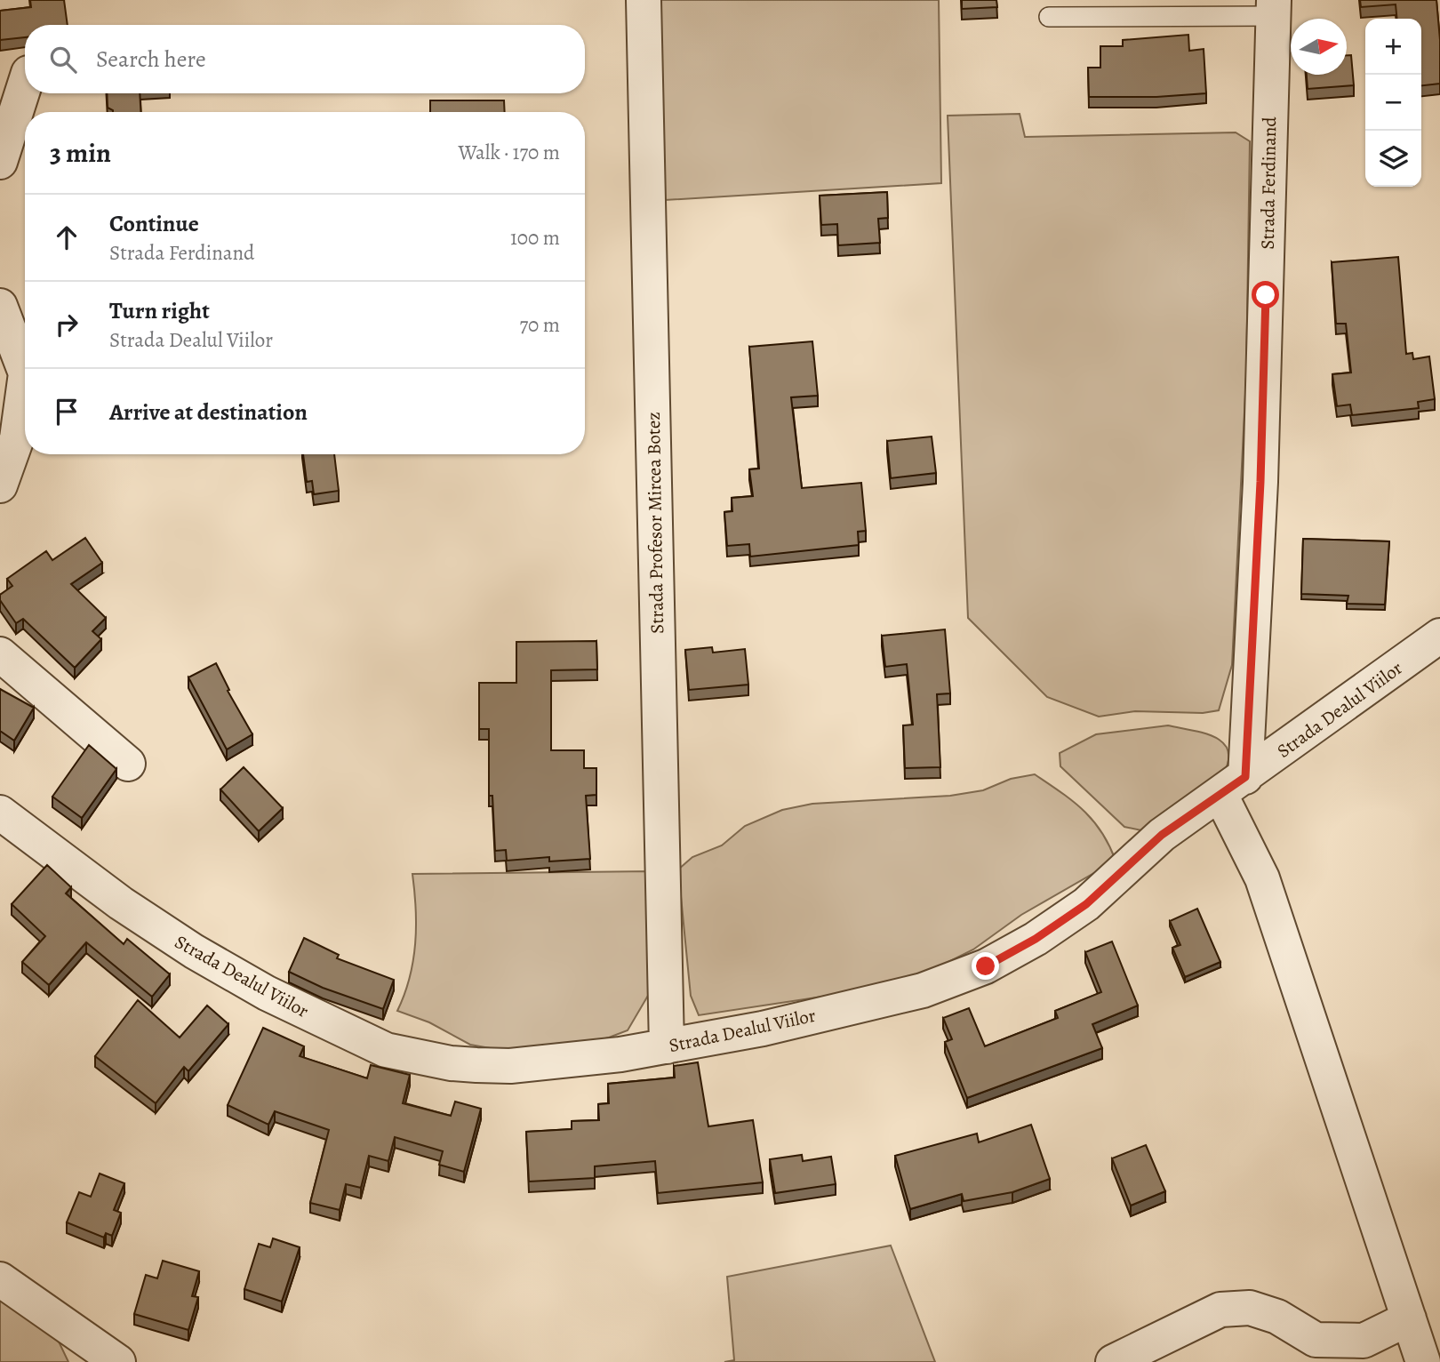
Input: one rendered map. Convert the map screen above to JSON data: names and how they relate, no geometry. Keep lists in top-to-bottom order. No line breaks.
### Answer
{"streets":{"street":["Strada Ferdinand","Strada Profesor Mircea Botez","Strada Dealul Viilor"]},"crossings":[["Strada Ferdinand","Strada Dealul Viilor"],["Strada Profesor Mircea Botez","Strada Dealul Viilor"]],"north":"right","page":{"map_buttons":["+","−"],"search":"Search here","heading":["3 min","Walk · 170 m"],"list":[["Continue","Strada Ferdinand","100 m"],["Turn right","Strada Dealul Viilor","70 m"],"Arrive at destination"]}}
